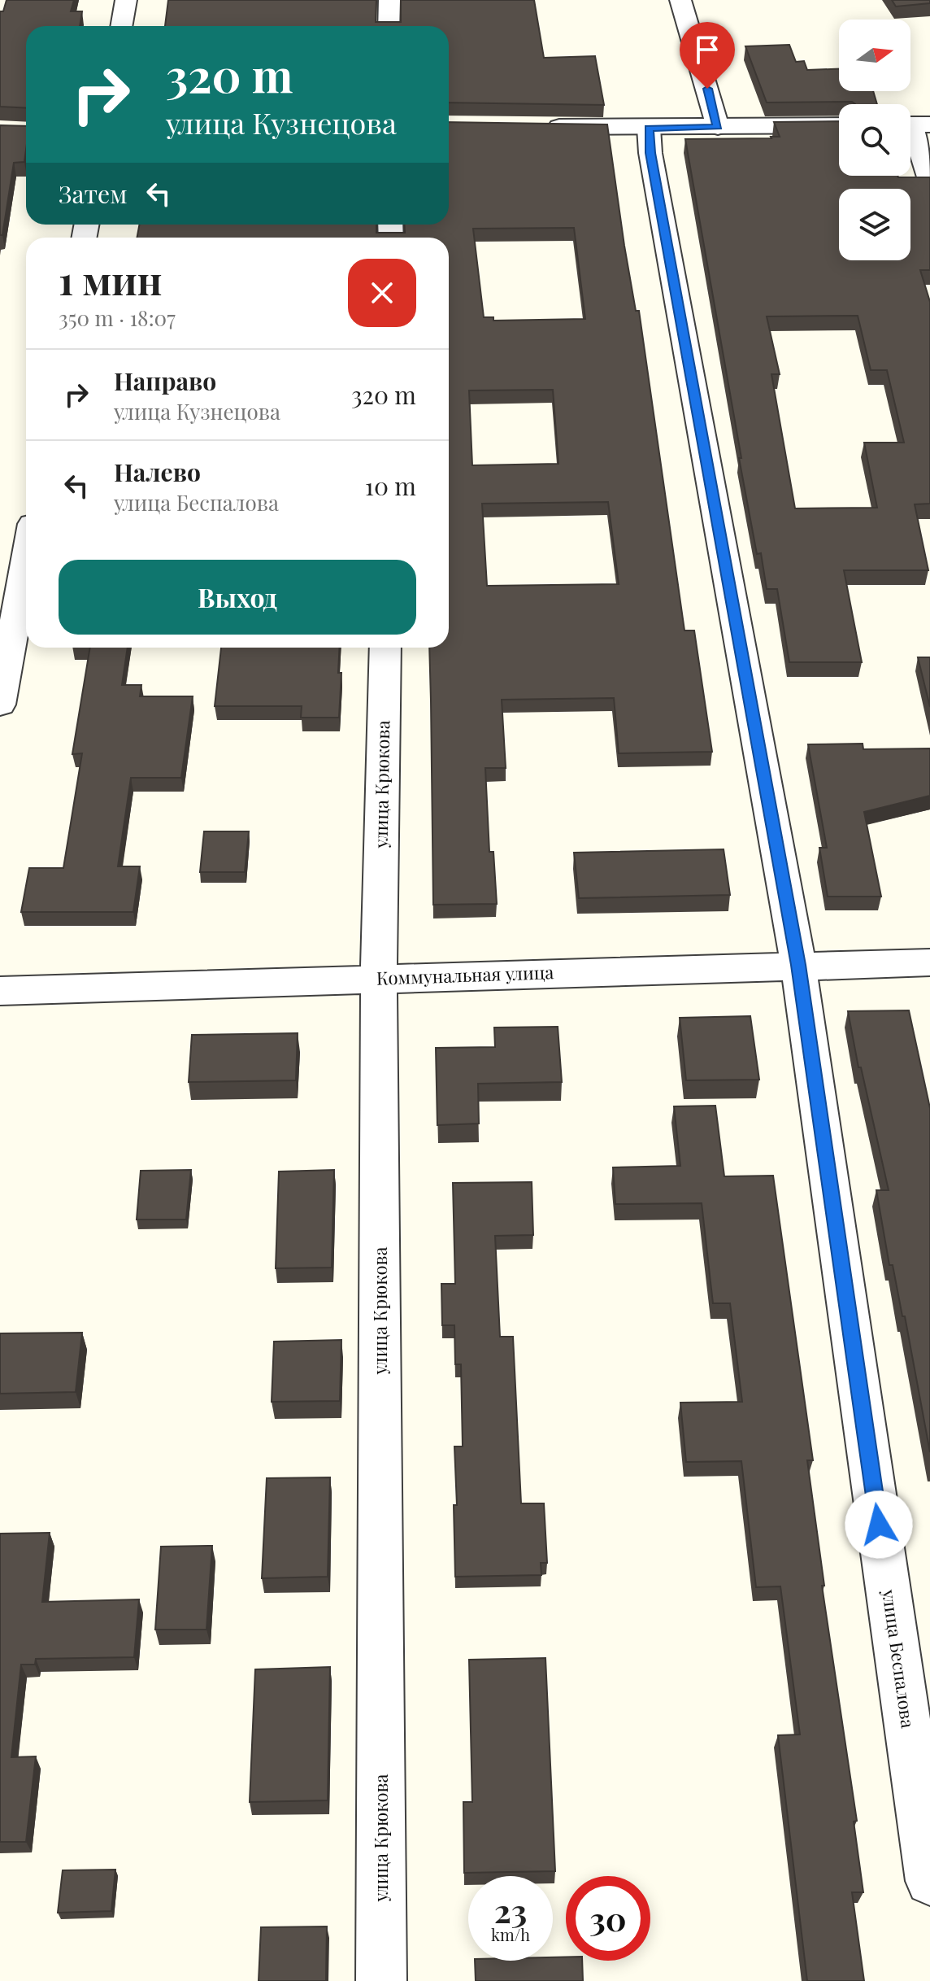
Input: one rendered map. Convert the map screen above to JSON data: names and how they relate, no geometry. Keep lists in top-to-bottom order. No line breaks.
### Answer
{"streets":{"street":["улица Крюкова","Коммунальная улица","улица Беспалова"]},"crossings":[["улица Крюкова","Коммунальная улица"],["Коммунальная улица","улица Беспалова"]],"north":"right","page":{"turn":["320 m","улица Кузнецова"],"then":"Затем","heading":["1 мин","350 m · 18:07"],"list":[{"name":"Направо","note":"улица Кузнецова","value":"320 m"},{"name":"Налево","note":"улица Беспалова","value":"10 m"}],"buttons":"Выход","speed":"23 km/h","limit":"30"}}
